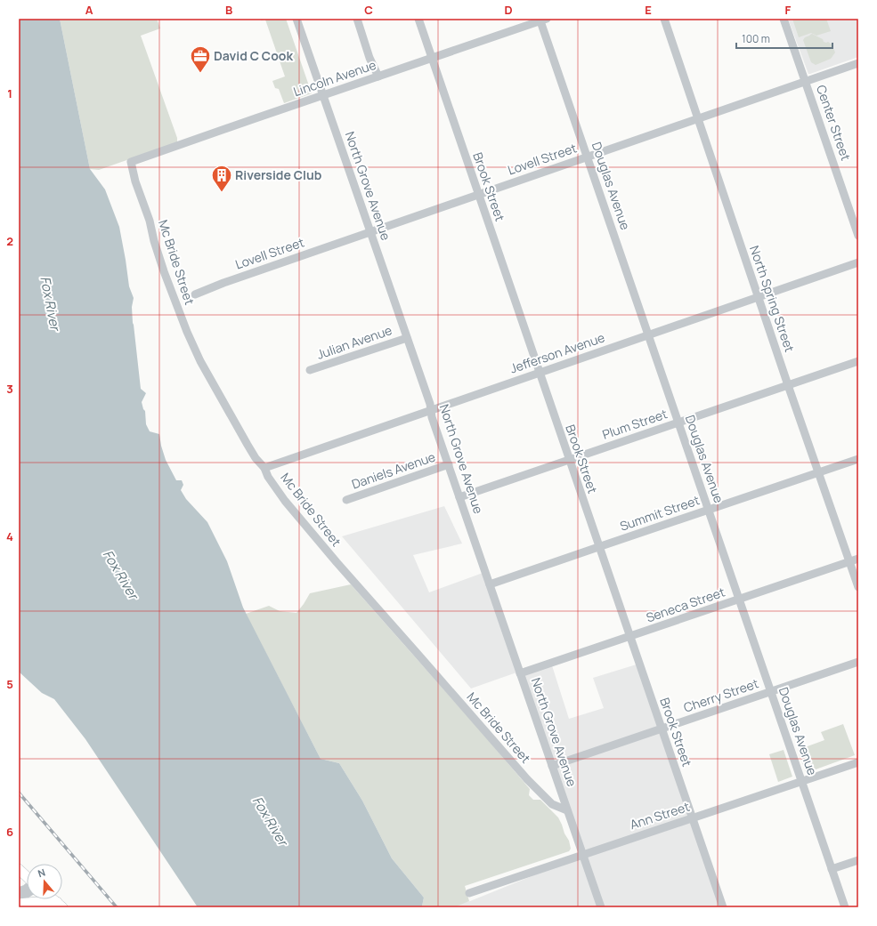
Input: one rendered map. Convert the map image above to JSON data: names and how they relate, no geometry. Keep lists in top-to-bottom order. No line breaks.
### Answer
{"streets":{"street":["Lincoln Avenue","Center Street","Lovell Street","North Grove Avenue","Douglas Avenue","Brook Street","Mc Bride Street","North Spring Street","Julian Avenue","Jefferson Avenue","Plum Street","Daniels Avenue","Summit Street","Seneca Street","Cherry Street","Ann Street"]},"crossings":[["Lincoln Avenue","North Grove Avenue"],["Lincoln Avenue","Douglas Avenue"],["Lincoln Avenue","Brook Street"],["Lincoln Avenue","Mc Bride Street"],["Center Street","Lovell Street"],["Lovell Street","North Grove Avenue"],["Lovell Street","Douglas Avenue"],["Lovell Street","Brook Street"],["Lovell Street","North Spring Street"],["North Grove Avenue","Mc Bride Street"],["North Grove Avenue","Julian Avenue"],["North Grove Avenue","Jefferson Avenue"],["North Grove Avenue","Plum Street"],["North Grove Avenue","Daniels Avenue"],["North Grove Avenue","Summit Street"],["North Grove Avenue","Seneca Street"],["North Grove Avenue","Cherry Street"],["North Grove Avenue","Ann Street"],["Douglas Avenue","Jefferson Avenue"],["Douglas Avenue","Plum Street"],["Douglas Avenue","Summit Street"],["Douglas Avenue","Seneca Street"],["Douglas Avenue","Cherry Street"],["Douglas Avenue","Ann Street"],["Brook Street","Jefferson Avenue"],["Brook Street","Plum Street"],["Brook Street","Summit Street"],["Brook Street","Seneca Street"],["Brook Street","Cherry Street"],["Brook Street","Ann Street"],["Mc Bride Street","Jefferson Avenue"],["North Spring Street","Jefferson Avenue"],["North Spring Street","Plum Street"],["North Spring Street","Summit Street"],["North Spring Street","Seneca Street"]],"water":["Fox River"],"places":{"office":["David C Cook"],"building":["Riverside Club"]},"scale_bar":"100 m","north":"top","grid":{"columns":["A","B","C","D","E","F"],"rows":["1","2","3","4","5","6"]}}
